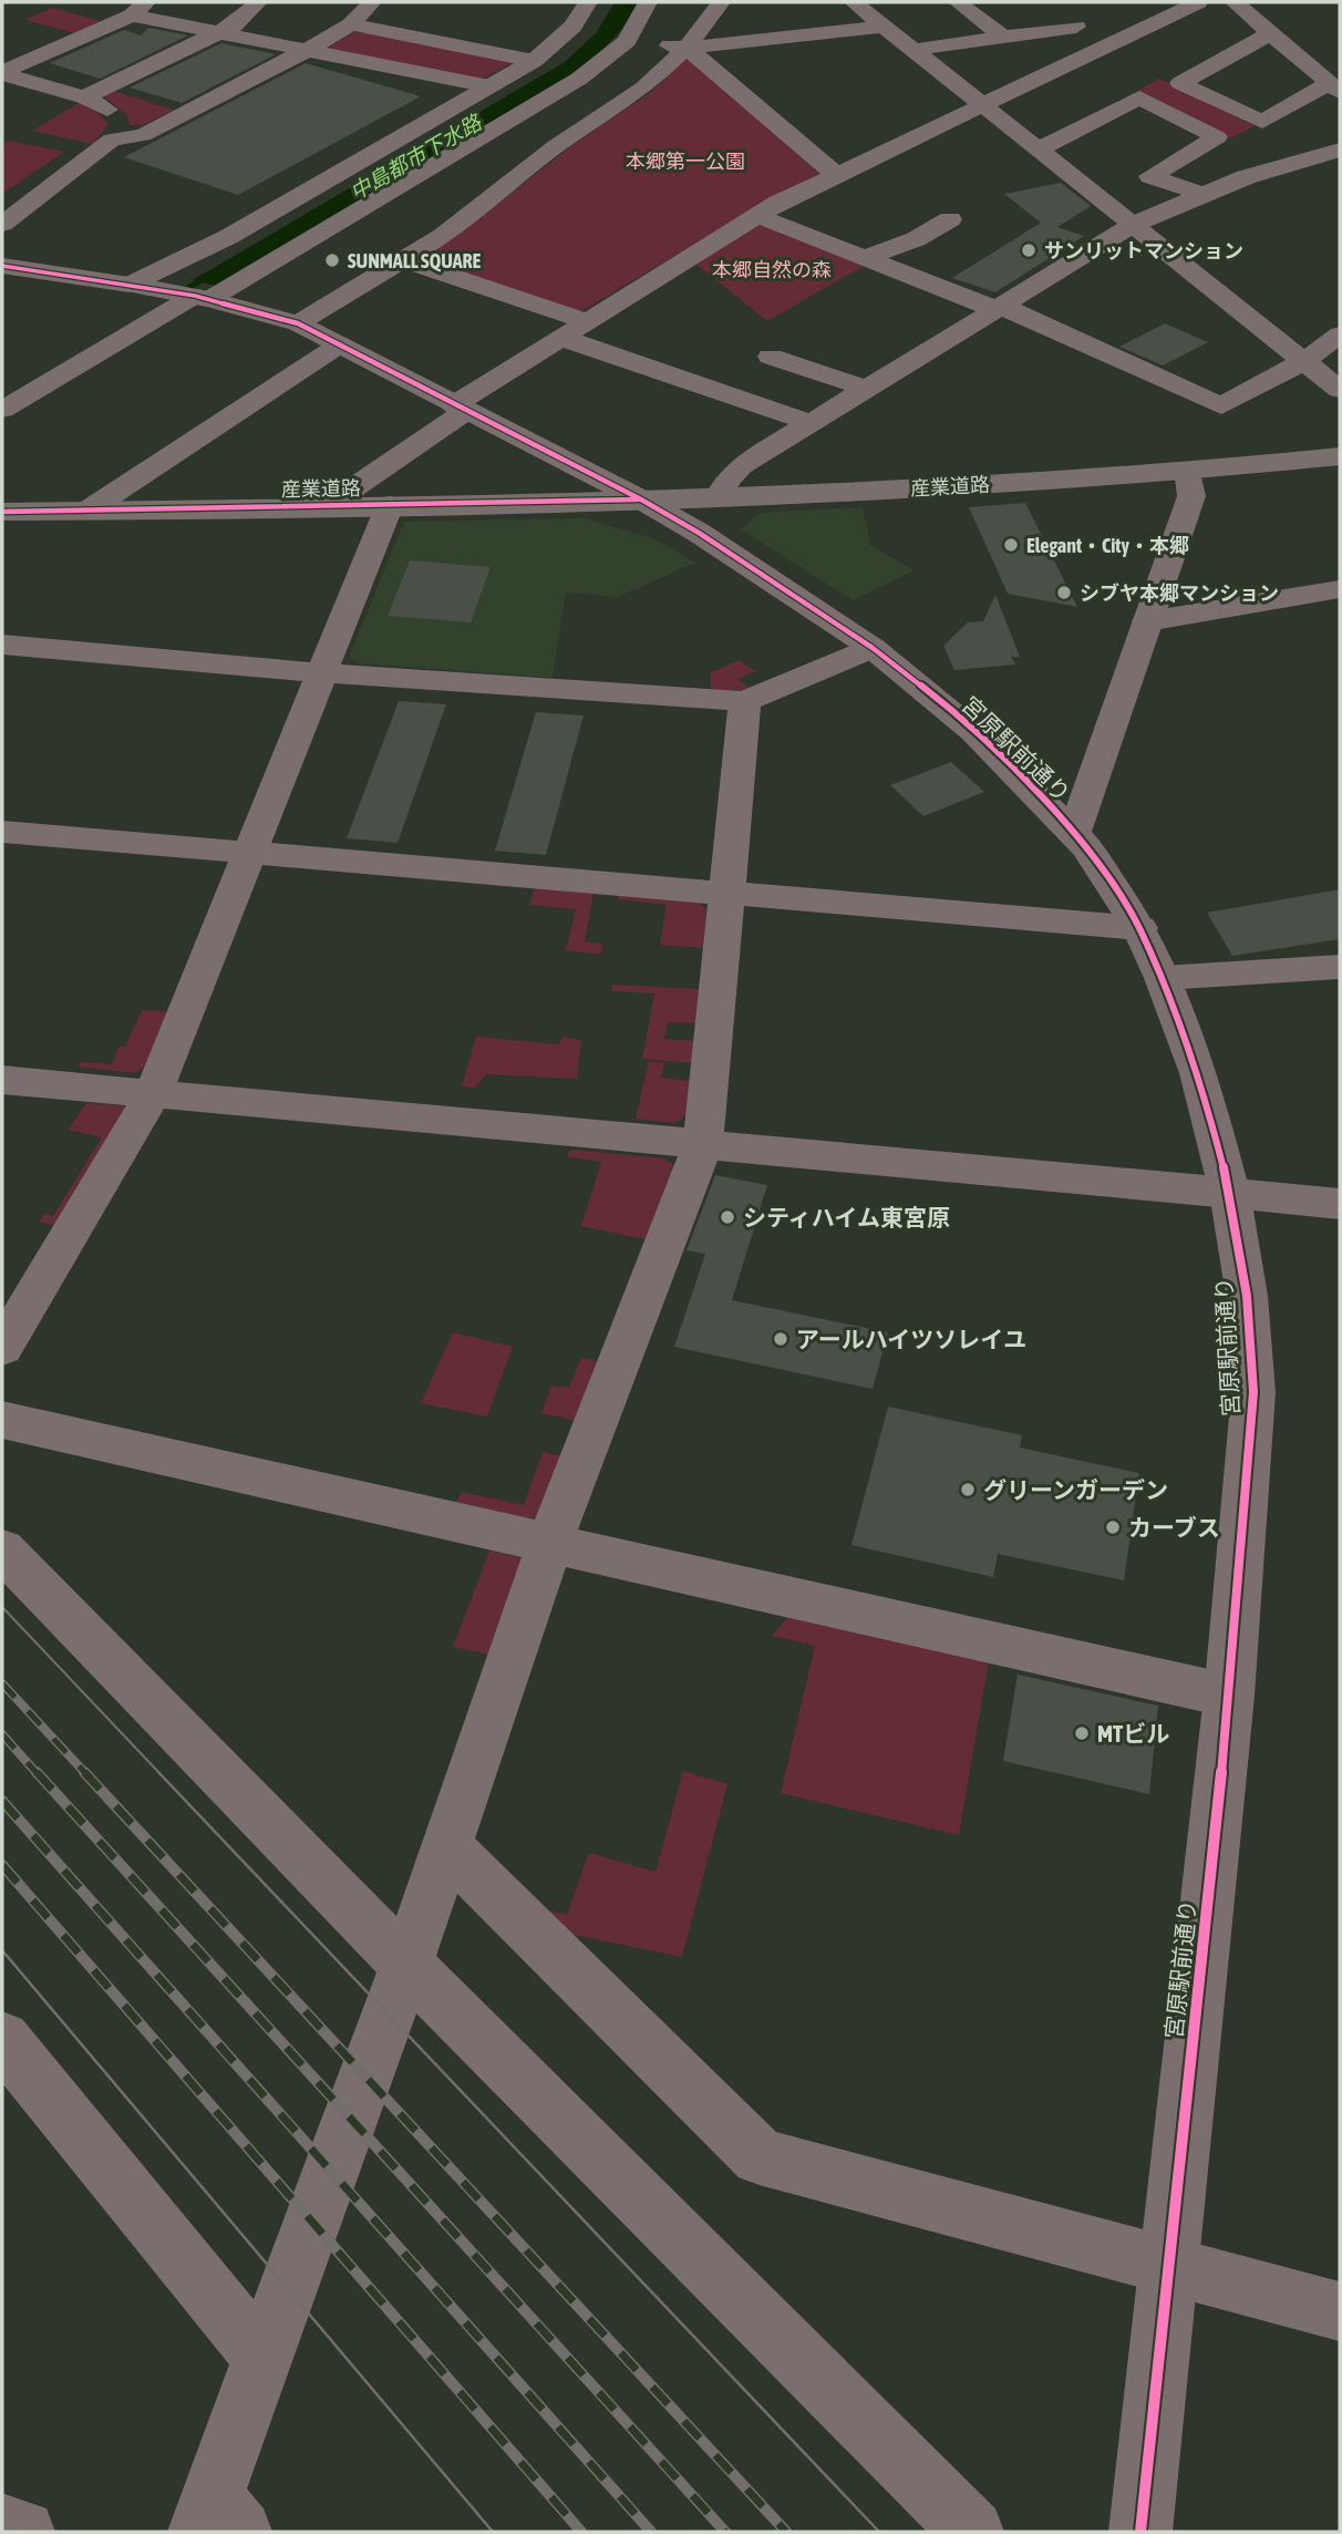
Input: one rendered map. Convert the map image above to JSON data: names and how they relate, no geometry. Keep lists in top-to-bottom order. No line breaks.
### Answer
{"streets":{"main road":["産業道路"],"street":["宮原駅前通り"]},"crossings":[["産業道路","宮原駅前通り"]],"water":["中島都市下水路"],"parks":["本郷第一公園","本郷自然の森"],"places":["サンリットマンション","SUNMALL SQUARE","Elegant・City・本郷","シブヤ本郷マンション","シティハイム東宮原","アールハイツソレイユ","グリーンガーデン","カーブス","MTビル"]}
